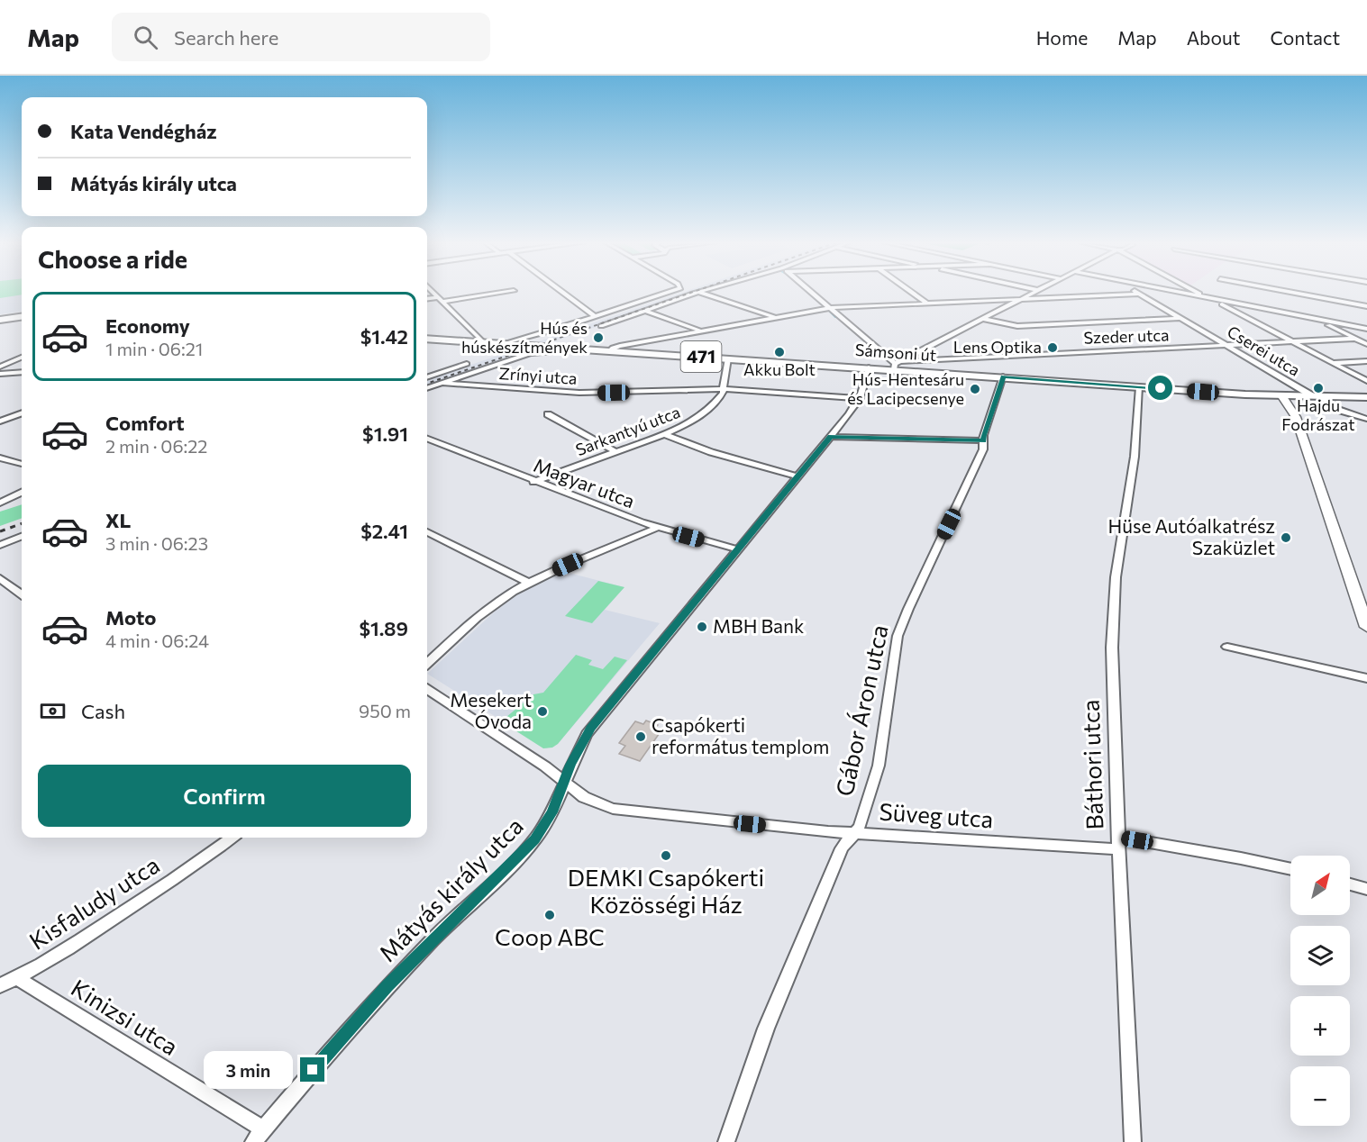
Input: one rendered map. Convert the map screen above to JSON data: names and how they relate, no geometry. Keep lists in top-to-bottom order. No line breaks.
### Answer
{"streets":{"main road":["Sámsoni út","471"],"street":["Szeder utca","Cserei utca","Zrínyi utca","Sarkantyú utca","Magyar utca","Gábor Áron utca","Báthori utca","Süveg utca","Mátyás király utca","Kisfaludy utca","Kinizsi utca"]},"crossings":[["Szeder utca","Cserei utca"],["Szeder utca","Sámsoni út"],["Cserei utca","Sámsoni út"],["Sámsoni út","Gábor Áron utca"],["Sámsoni út","Báthori utca"],["Sámsoni út","Mátyás király utca"],["Zrínyi utca","Sarkantyú utca"],["Zrínyi utca","Mátyás király utca"],["Sarkantyú utca","Magyar utca"],["Magyar utca","Mátyás király utca"],["Gábor Áron utca","Süveg utca"],["Báthori utca","Süveg utca"],["Süveg utca","Mátyás király utca"],["Mátyás király utca","Kinizsi utca"],["Kisfaludy utca","Kinizsi utca"]],"places":["Hús és húskészítmények","Lens Optika","Akku Bolt","Hajdu Fodrászat","Hús-Hentesáru és Lacipecsenye","Hüse Autóalkatrész Szaküzlet","MBH Bank","Mesekert Óvoda","Csapókerti református templom","DEMKI Csapókerti Közösségi Ház","Coop ABC"],"north":"top right","page":{"header":"Map","search":"Search here","nav":["Home","Map","About","Contact"],"banner":["Kata Vendégház","Mátyás király utca"],"heading":"Choose a ride","list":[{"name":"Economy","note":"1 min · 06:21","value":"$1.42"},{"name":"Comfort","note":"2 min · 06:22","value":"$1.91"},{"name":"XL","note":"3 min · 06:23","value":"$2.41"},{"name":"Moto","note":"4 min · 06:24","value":"$1.89"}],"pay":["Cash","950 m"],"buttons":"Confirm","map_buttons":["+","−"],"bubble":"3 min"}}
